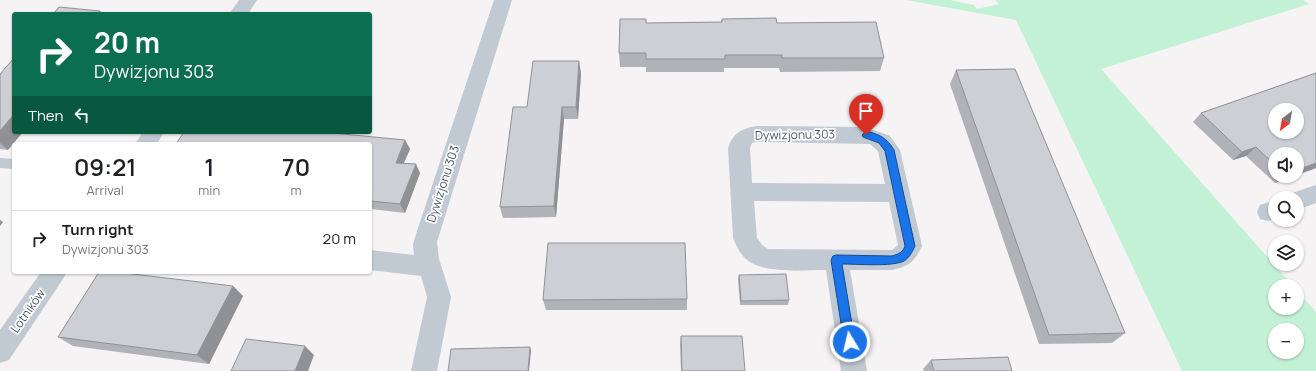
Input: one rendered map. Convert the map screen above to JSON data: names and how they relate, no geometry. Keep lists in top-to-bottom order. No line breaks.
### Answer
{"streets":{"street":["Dywizjonu 303","Lotników"]},"north":"bottom left","page":{"turn":["20 m","Dywizjonu 303"],"then":"Then","map_buttons":["+","−"],"eta":["09:21","Arrival","1","min","70","m"],"list":[{"name":"Turn right","note":"Dywizjonu 303","value":"20 m"}]}}
